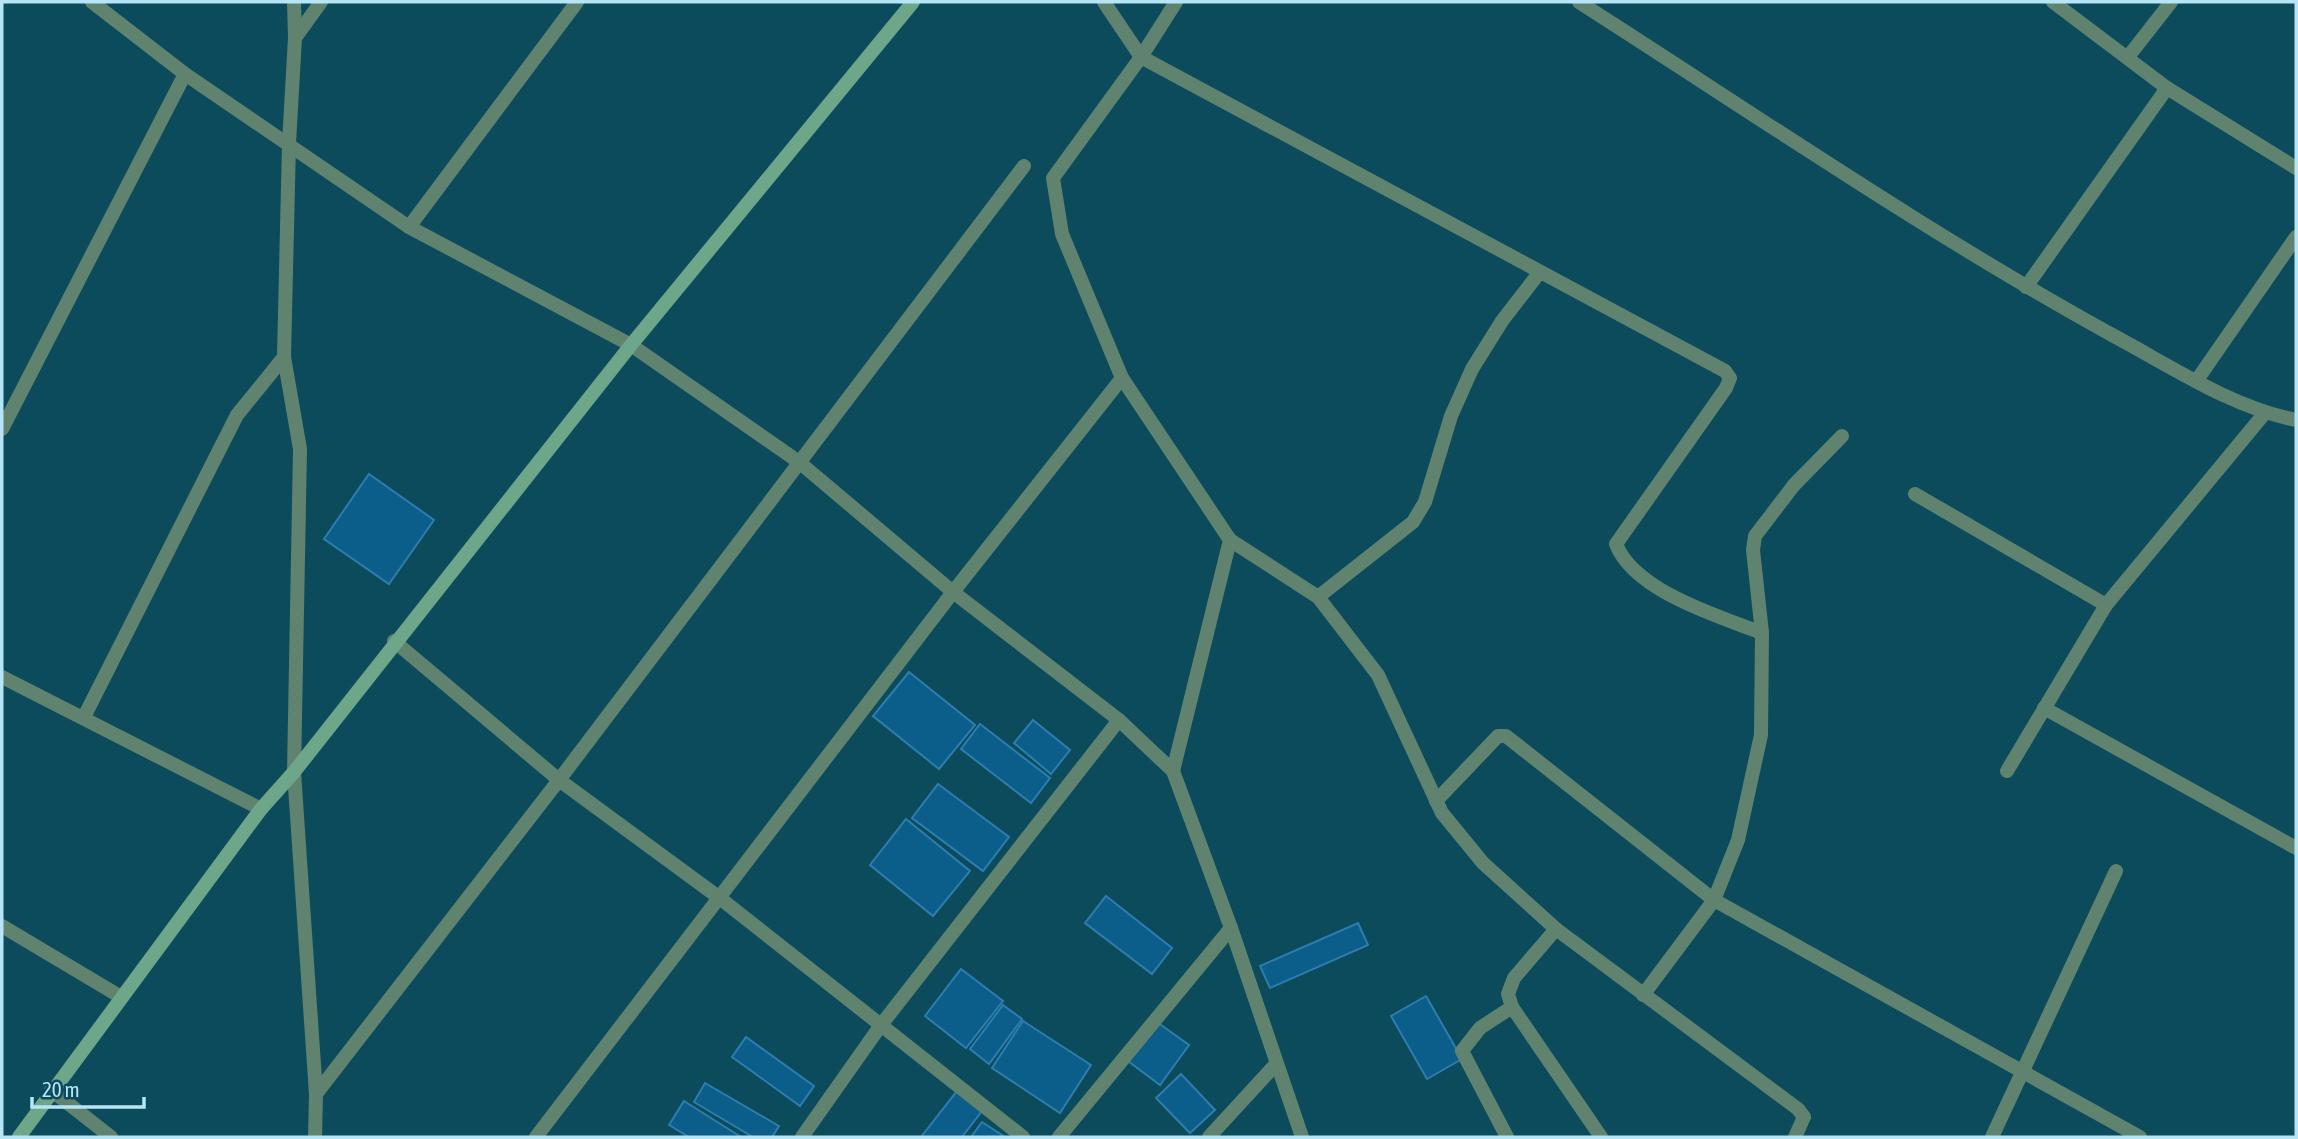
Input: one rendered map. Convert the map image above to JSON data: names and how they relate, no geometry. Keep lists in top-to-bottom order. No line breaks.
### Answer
{"scale_bar":"20 m"}
